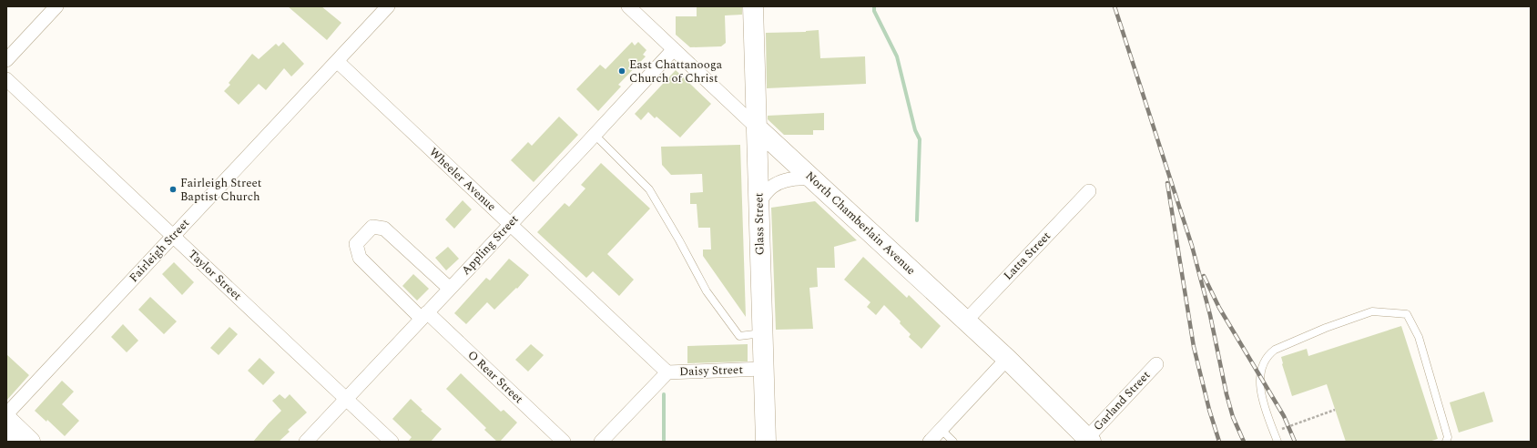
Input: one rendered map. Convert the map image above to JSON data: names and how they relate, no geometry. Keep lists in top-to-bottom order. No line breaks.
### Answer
{"streets":{"street":["Wheeler Avenue","North Chamberlain Avenue","Glass Street","Appling Street","Fairleigh Street","Latta Street","Taylor Street","Daisy Street","O Rear Street","Garland Street"]},"crossings":[["Wheeler Avenue","Appling Street"],["Wheeler Avenue","Fairleigh Street"],["Wheeler Avenue","Daisy Street"],["North Chamberlain Avenue","Glass Street"],["North Chamberlain Avenue","Appling Street"],["North Chamberlain Avenue","Latta Street"],["North Chamberlain Avenue","Garland Street"],["Glass Street","Daisy Street"],["Appling Street","Taylor Street"],["Appling Street","O Rear Street"],["Fairleigh Street","Taylor Street"]],"places":["East Chattanooga Church of Christ","Fairleigh Street Baptist Church"]}
